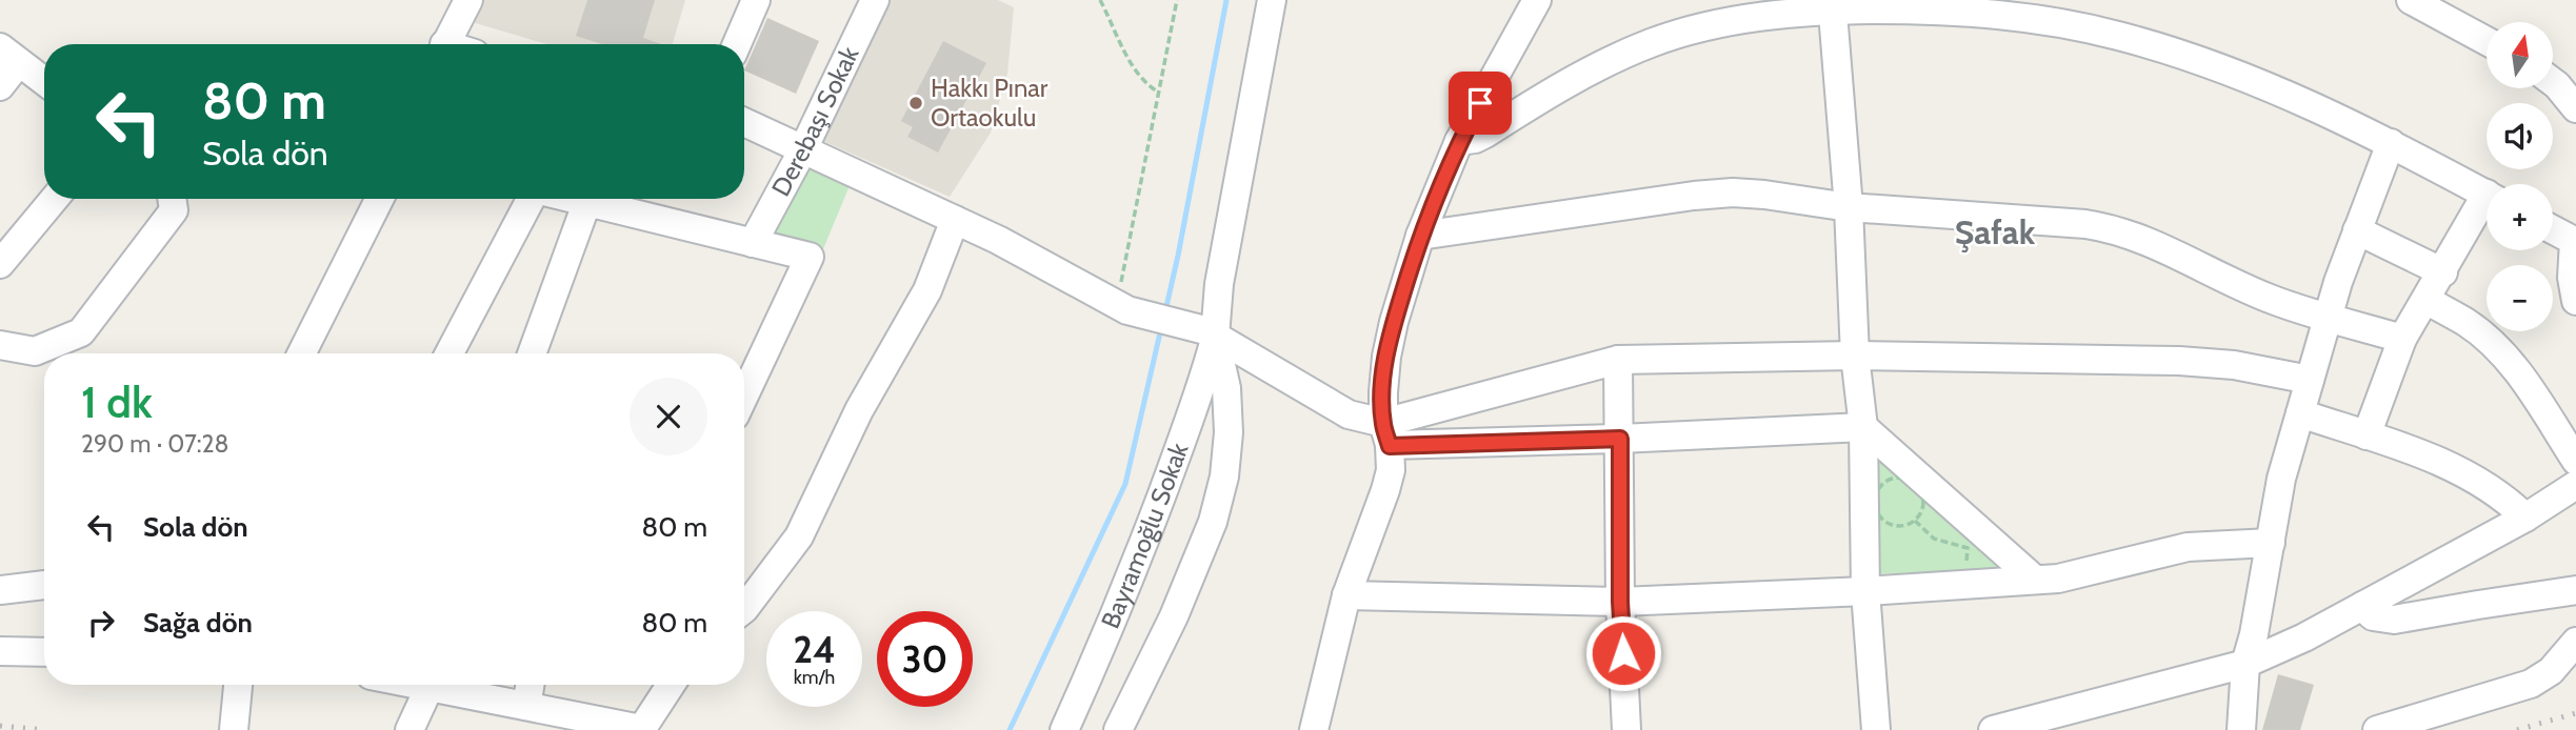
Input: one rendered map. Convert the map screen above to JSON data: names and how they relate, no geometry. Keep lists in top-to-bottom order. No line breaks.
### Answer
{"streets":{"street":["Derebaşı Sokak","Bayramoğlu Sokak"]},"districts":["Şafak"],"places":["Hakkı Pınar Ortaokulu"],"north":"top","page":{"map_buttons":["+","−"],"turn":["80 m","Sola dön"],"heading":["1 dk","290 m · 07:28"],"list":[{"name":"Sola dön","value":"80 m"},{"name":"Sağa dön","value":"80 m"}],"speed":"24 km/h","limit":"30"}}
